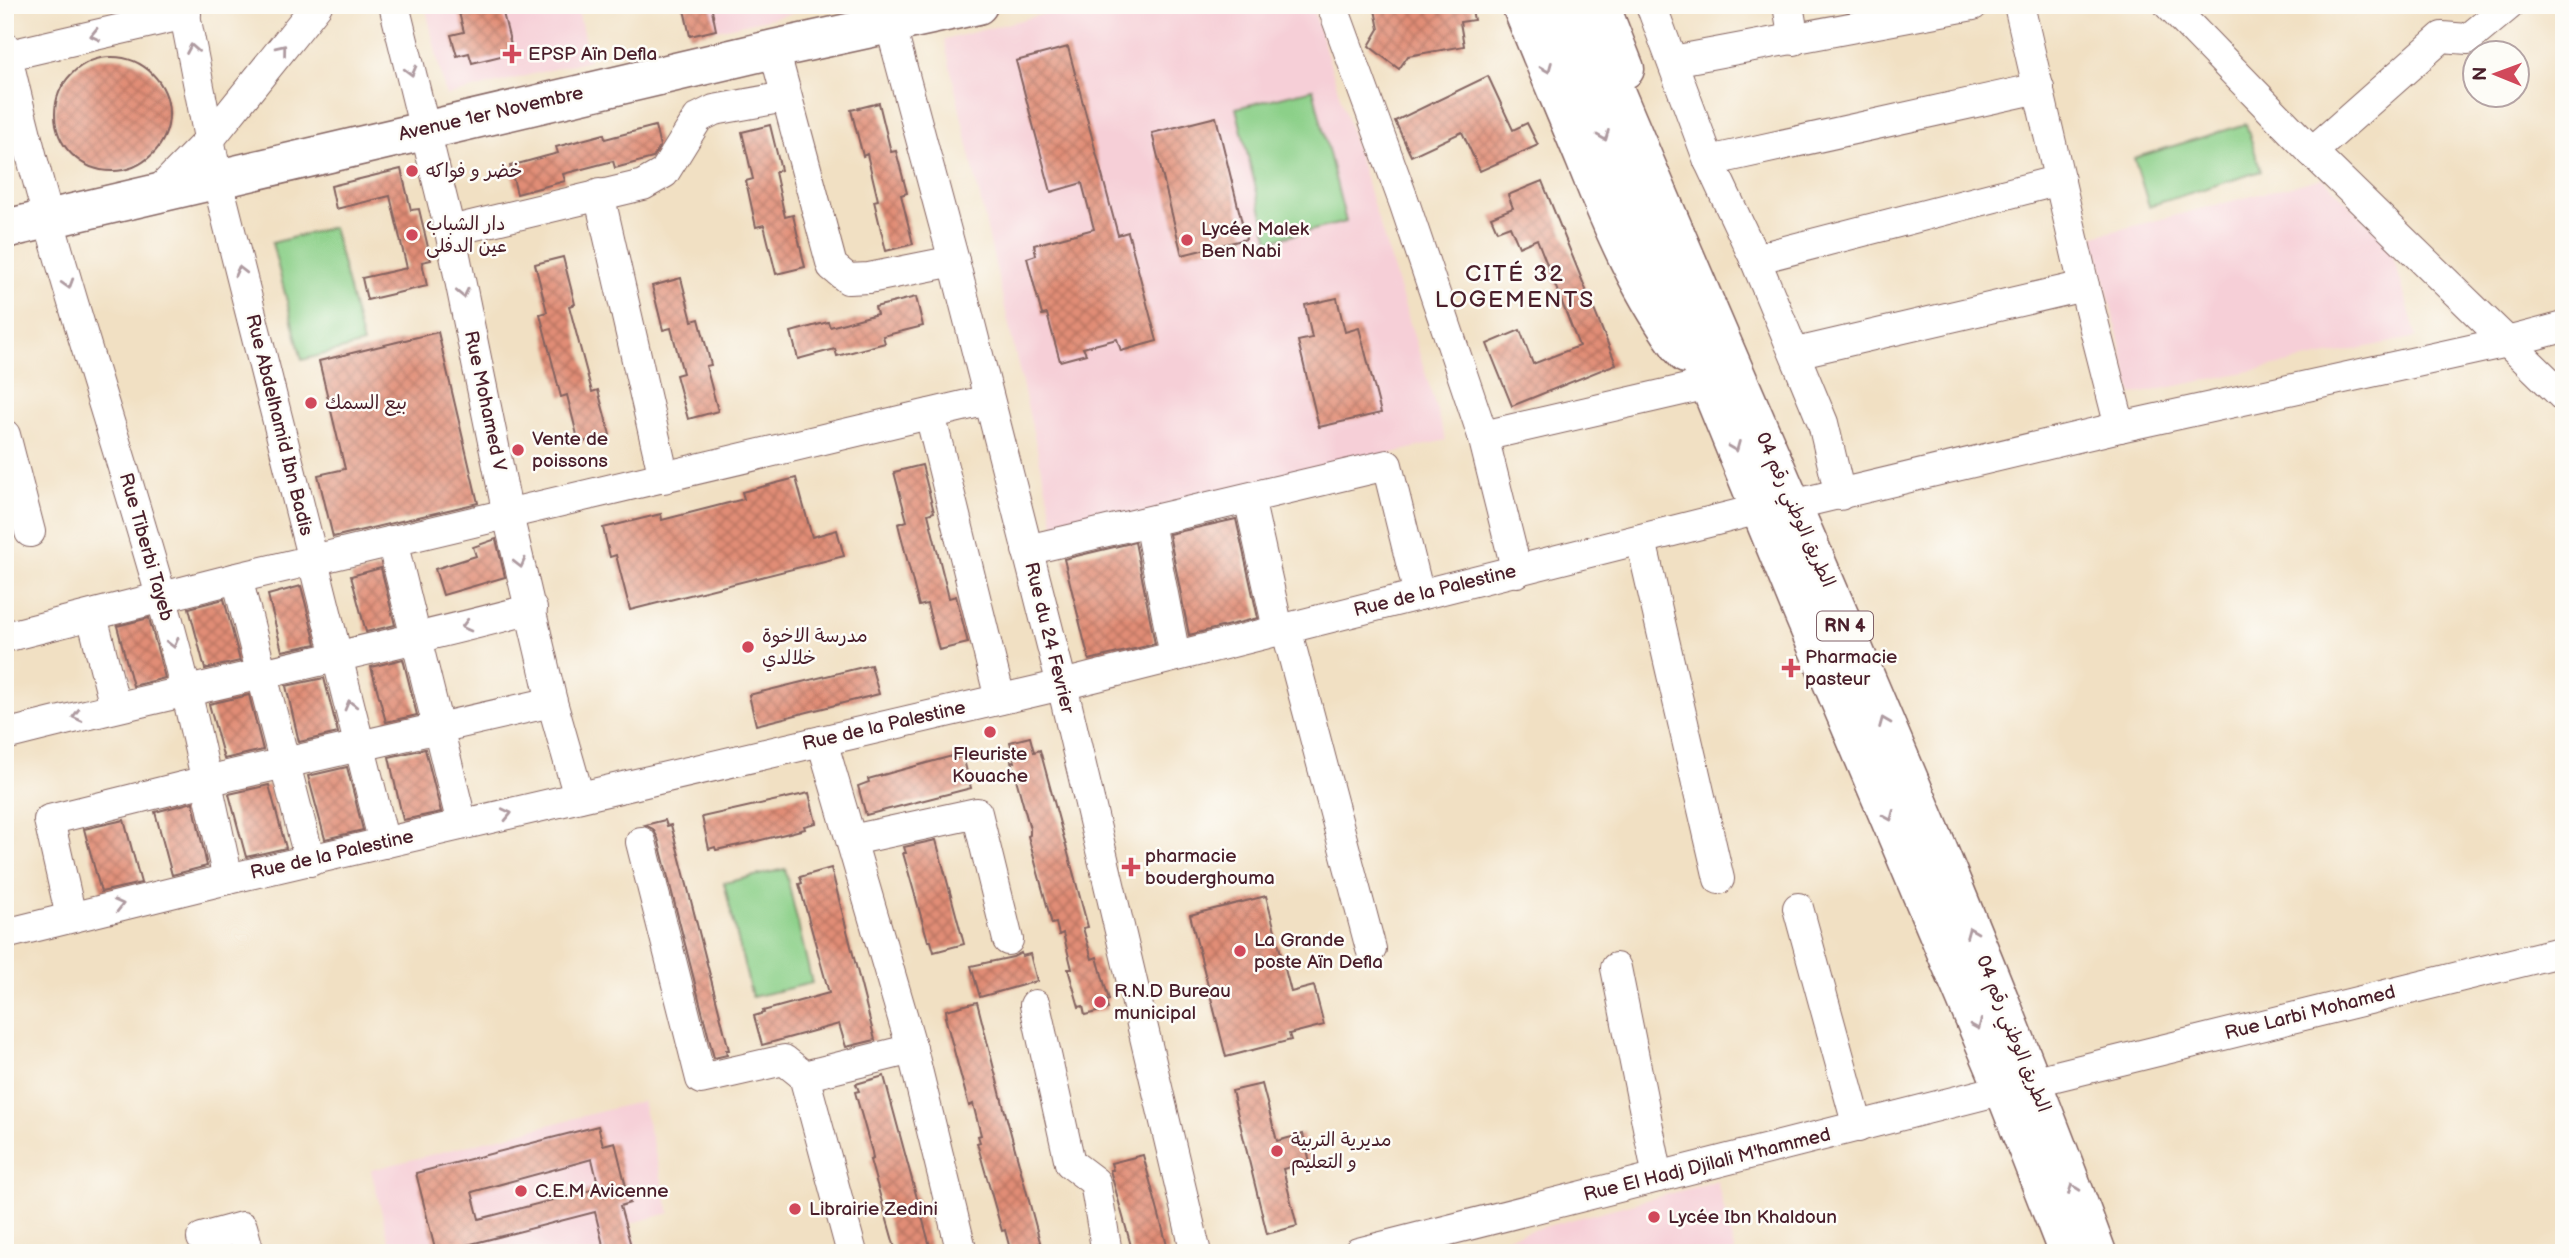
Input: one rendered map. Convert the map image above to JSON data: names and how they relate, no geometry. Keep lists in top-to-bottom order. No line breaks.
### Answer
{"streets":{"main road":["Avenue 1er Novembre","الطريق الوطني رقم 04","RN 4"],"street":["Rue Mohamed V","Rue Abdelhamid Ibn Badis","Rue Tiberbi Tayeb","Rue de la Palestine","Rue du 24 Fevrier","Rue Larbi Mohamed","Rue El Hadj Djilali M'hammed"]},"crossings":[["Avenue 1er Novembre","Rue Mohamed V"],["Avenue 1er Novembre","Rue Abdelhamid Ibn Badis"],["Avenue 1er Novembre","Rue Tiberbi Tayeb"],["Avenue 1er Novembre","Rue du 24 Fevrier"],["Rue Mohamed V","Rue de la Palestine"],["Rue Abdelhamid Ibn Badis","Rue de la Palestine"],["الطريق الوطني رقم 04","Rue de la Palestine"],["الطريق الوطني رقم 04","RN 4"],["الطريق الوطني رقم 04","Rue Larbi Mohamed"],["الطريق الوطني رقم 04","Rue El Hadj Djilali M'hammed"],["Rue Tiberbi Tayeb","Rue de la Palestine"],["Rue de la Palestine","Rue du 24 Fevrier"],["Rue Larbi Mohamed","Rue El Hadj Djilali M'hammed"]],"districts":["CITÉ 32 LOGEMENTS"],"places":{"health":["EPSP Aïn Defla","Pharmacie pasteur","pharmacie bouderghouma"],"other":["خضر و فواكه","دار الشباب عين الدفلى","Lycée Malek Ben Nabi","بيع السمك","Vente de poissons","مدرسة الاخوة خلالدي","Fleuriste Kouache","La Grande poste Aïn Defla","R.N.D Bureau municipal","مديرية التربية و التعليم","C.E.M Avicenne","Librairie Zedini","Lycée Ibn Khaldoun"]},"north":"left"}
